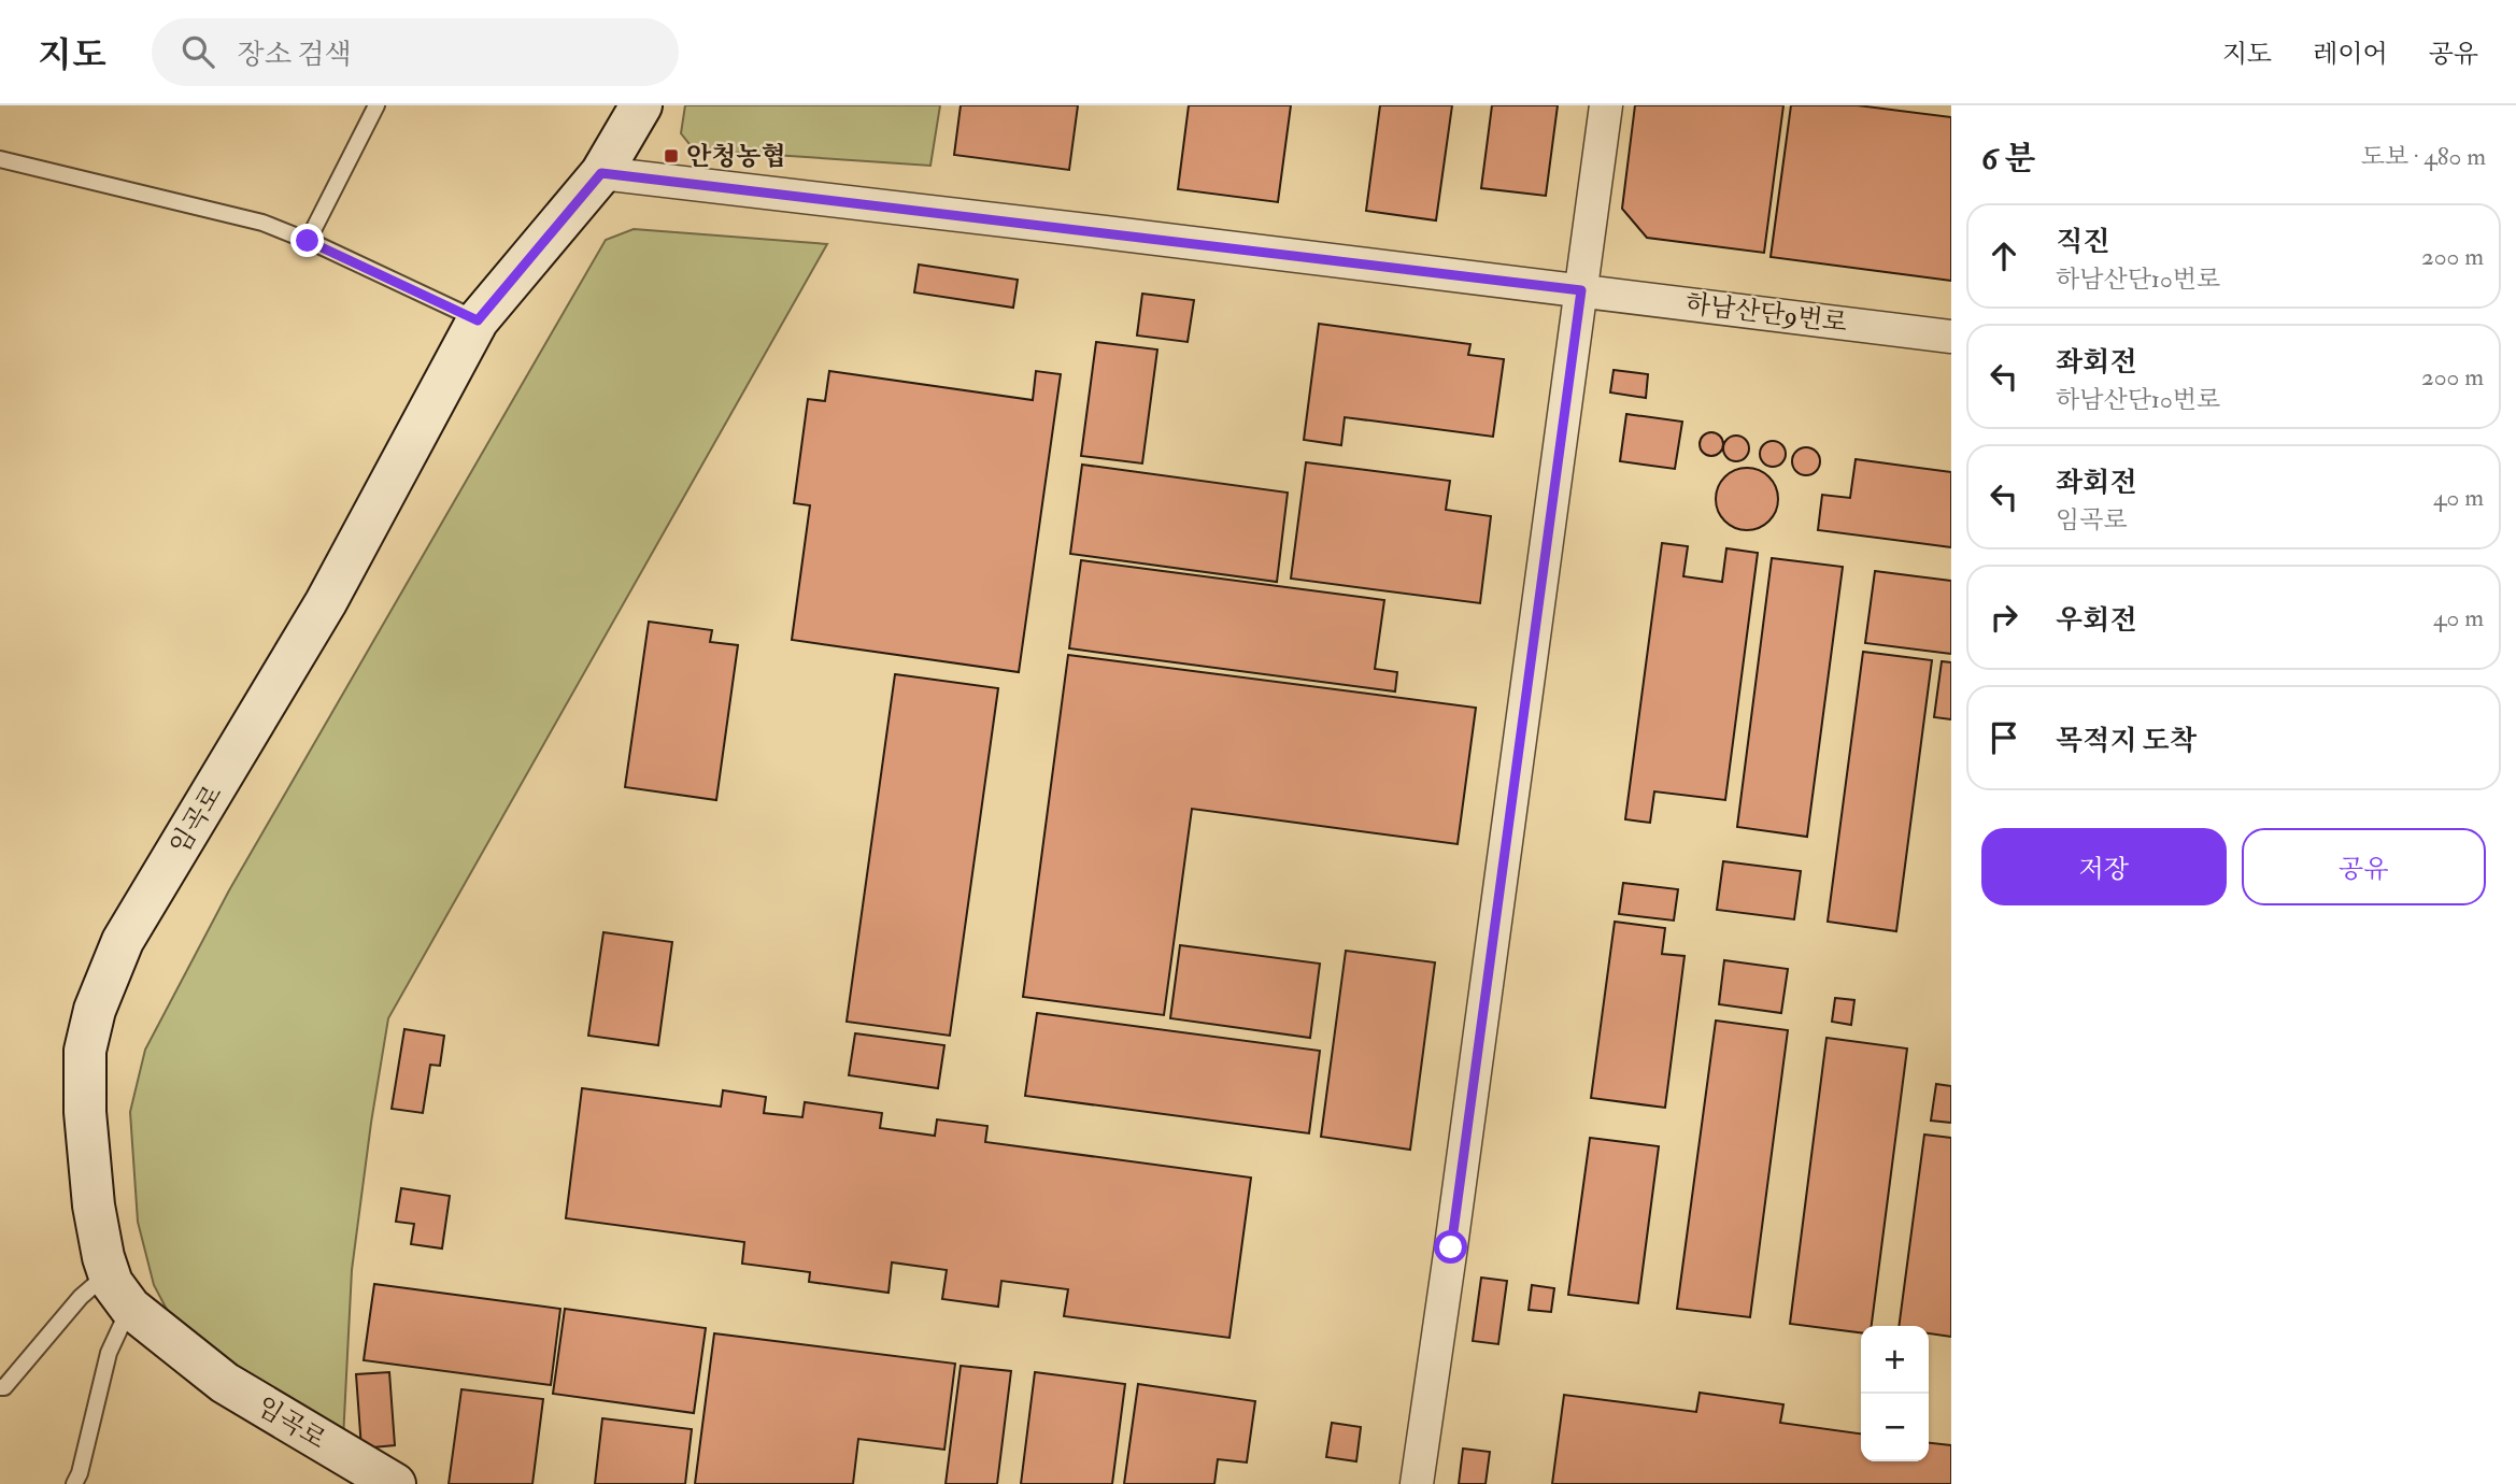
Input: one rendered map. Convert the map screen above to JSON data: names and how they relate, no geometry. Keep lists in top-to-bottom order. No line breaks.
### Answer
{"streets":{"main road":["임곡로"],"street":["하남산단9번로"]},"crossings":[["하남산단9번로","임곡로"]],"places":{"transit":["안청농협"]},"page":{"header":"지도","search":"장소 검색","nav":["지도","레이어","공유"],"heading":["6 분","도보 · 480 m"],"list":[["직진","하남산단10번로","200 m"],["좌회전","하남산단10번로","200 m"],["좌회전","임곡로","40 m"],["우회전","40 m"],"목적지 도착"],"buttons":["저장","공유"],"map_buttons":["+","−"]}}
